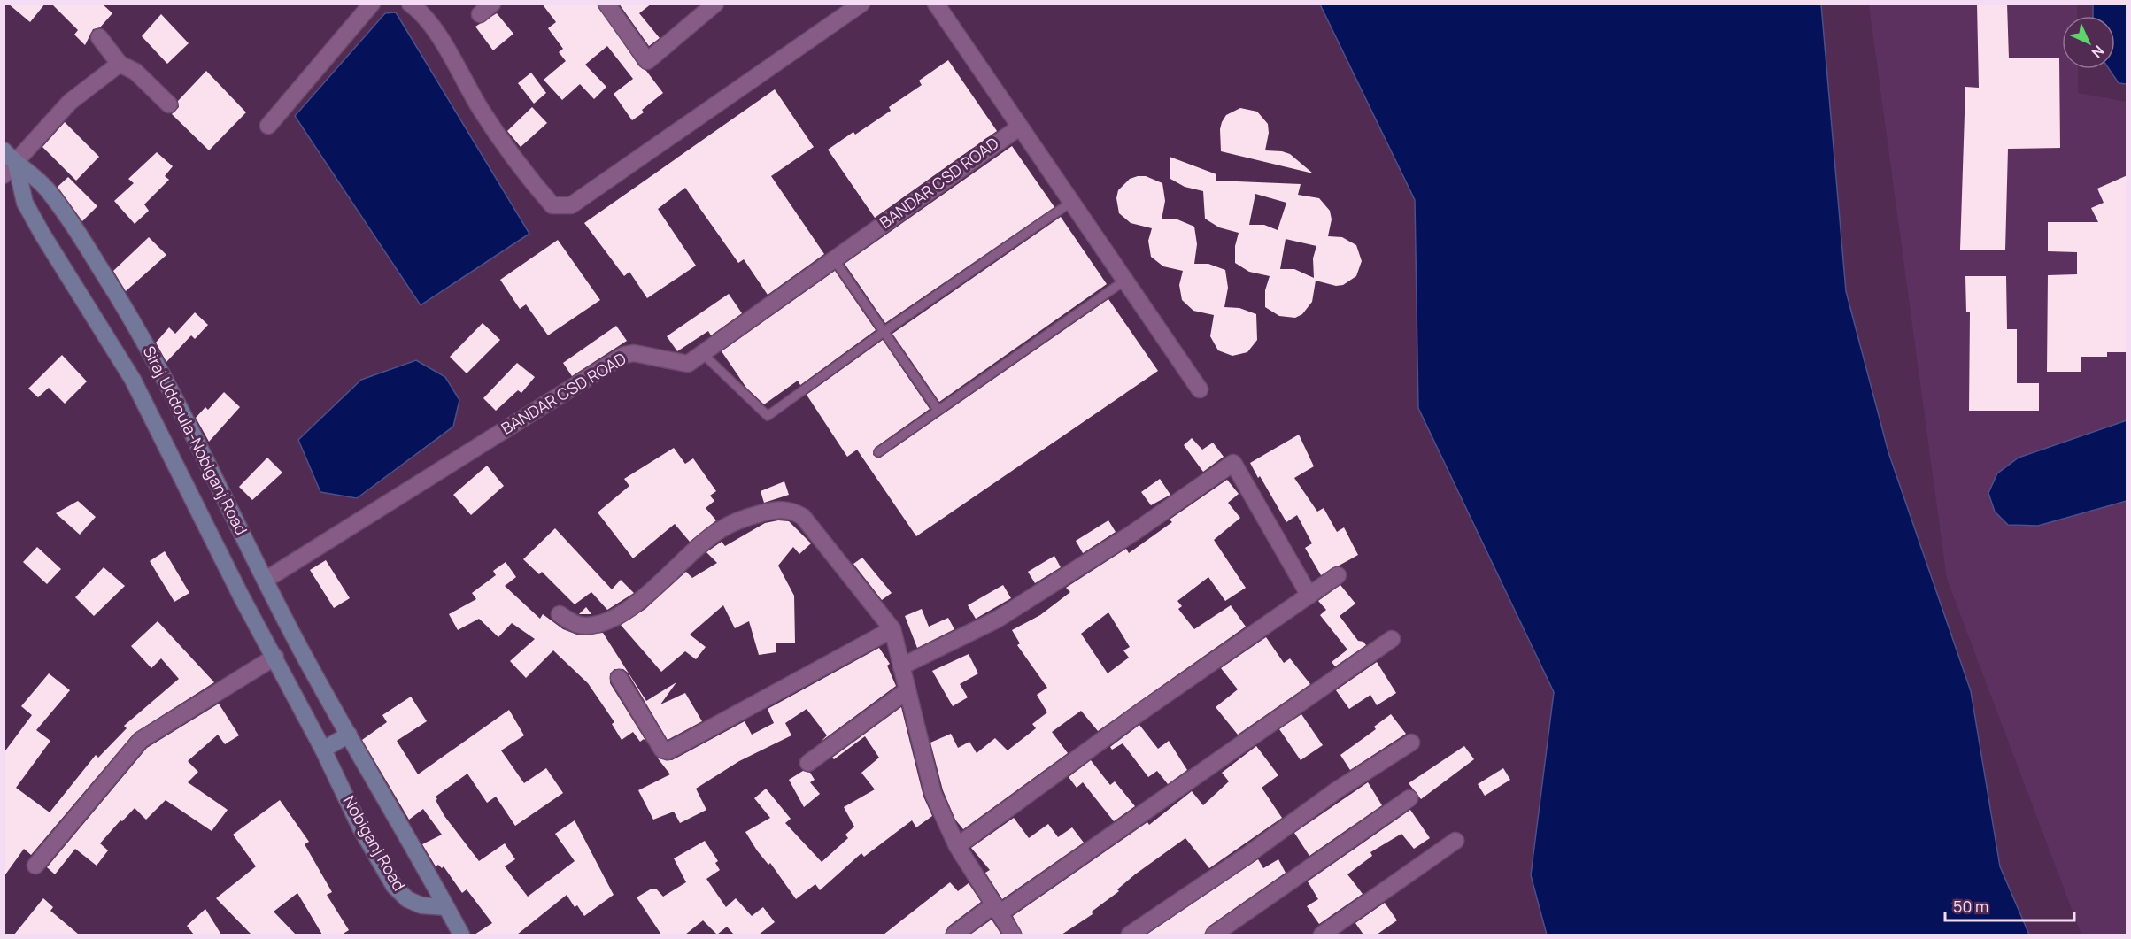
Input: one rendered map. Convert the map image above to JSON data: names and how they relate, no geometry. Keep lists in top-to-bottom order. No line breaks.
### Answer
{"streets":{"main road":["Siraj Uddoula-Nobiganj Road","Nobiganj Road"],"street":["BANDAR CSD ROAD"]},"crossings":[["BANDAR CSD ROAD","Siraj Uddoula-Nobiganj Road"],["Siraj Uddoula-Nobiganj Road","Nobiganj Road"]],"scale_bar":"50 m","north":"bottom right"}
